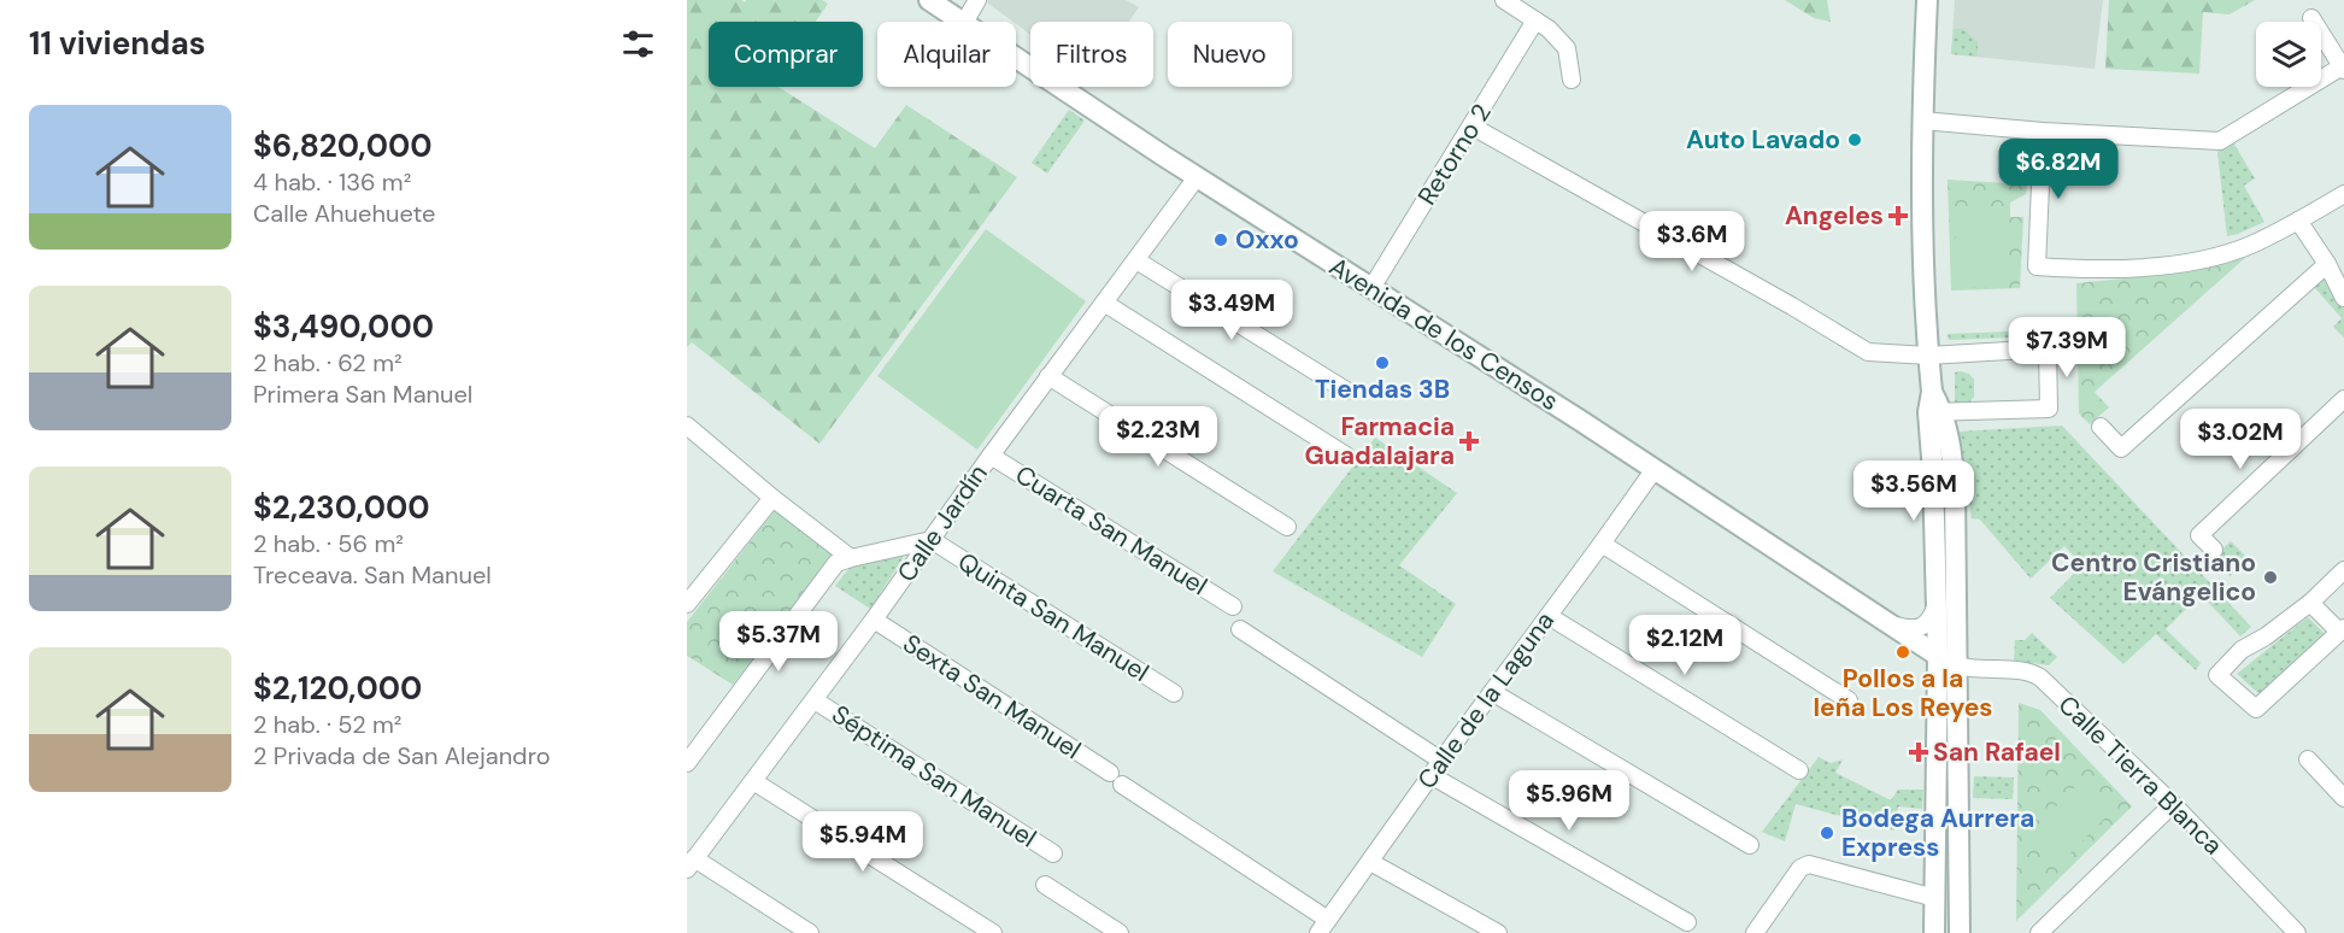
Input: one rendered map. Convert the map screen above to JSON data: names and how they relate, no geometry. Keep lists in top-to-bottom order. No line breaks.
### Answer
{"streets":{"street":["Retorno 2","Avenida de los Censos","Calle Jardín","Cuarta San Manuel","Quinta San Manuel","Sexta San Manuel","Calle de la Laguna","Calle Tierra Blanca","Séptima San Manuel"]},"crossings":[["Retorno 2","Avenida de los Censos"],["Avenida de los Censos","Calle Jardín"],["Avenida de los Censos","Calle de la Laguna"],["Avenida de los Censos","Calle Tierra Blanca"],["Calle Jardín","Cuarta San Manuel"],["Calle Jardín","Quinta San Manuel"],["Calle Jardín","Sexta San Manuel"],["Calle Jardín","Séptima San Manuel"],["Sexta San Manuel","Calle de la Laguna"]],"places":{"other":["Auto Lavado","Oxxo","Tiendas 3B","Centro Cristiano Evángelico","Pollos a la leña Los Reyes","Bodega Aurrera Express"],"health":["Angeles","Farmacia Guadalajara","San Rafael"]},"page":{"heading":"11 viviendas","chip":["Comprar","Alquilar","Filtros","Nuevo"],"list":[{"name":"$6,820,000","note":"4 hab. · 136 m² · Calle Ahuehuete"},{"name":"$3,490,000","note":"2 hab. · 62 m² · Primera San Manuel"},{"name":"$2,230,000","note":"2 hab. · 56 m² · Treceava. San Manuel"},{"name":"$2,120,000","note":"2 hab. · 52 m² · 2 Privada de San Alejandro"}],"price":["$6.82M","$3.6M","$3.49M","$7.39M","$2.23M","$3.02M","$3.56M","$5.37M","$2.12M","$5.96M","$5.94M"]}}
